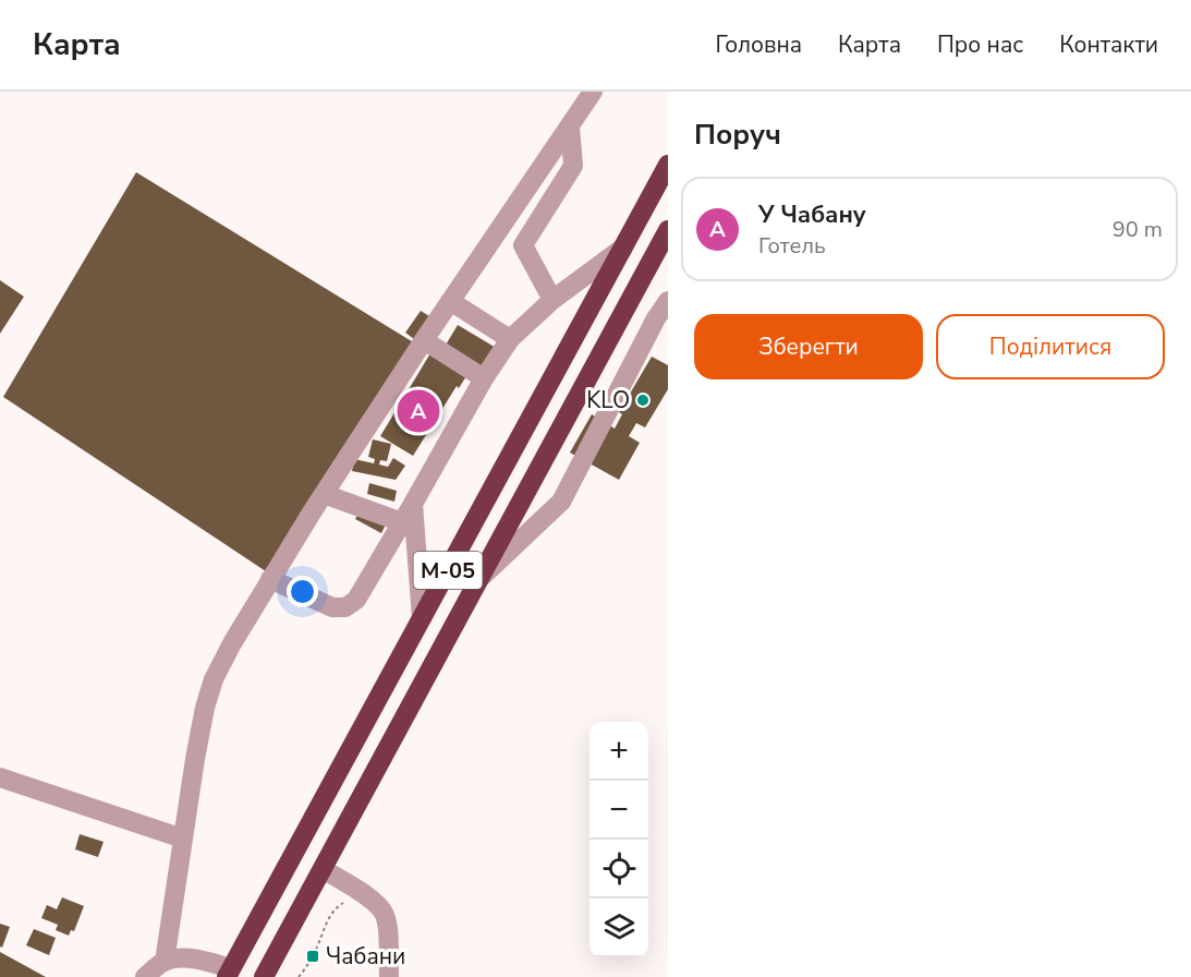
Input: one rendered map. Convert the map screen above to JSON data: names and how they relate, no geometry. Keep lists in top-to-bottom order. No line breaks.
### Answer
{"streets":{"highway":["М-05"]},"places":{"other":["KLO"],"transit":["Чабани"]},"page":{"header":"Карта","nav":["Головна","Карта","Про нас","Контакти"],"heading":"Поруч","list":[{"mark":"A","name":"У Чабану","note":"Готель","value":"90 m"}],"buttons":["Зберегти","Поділитися"],"pins":"A","map_buttons":["+","−"]}}
